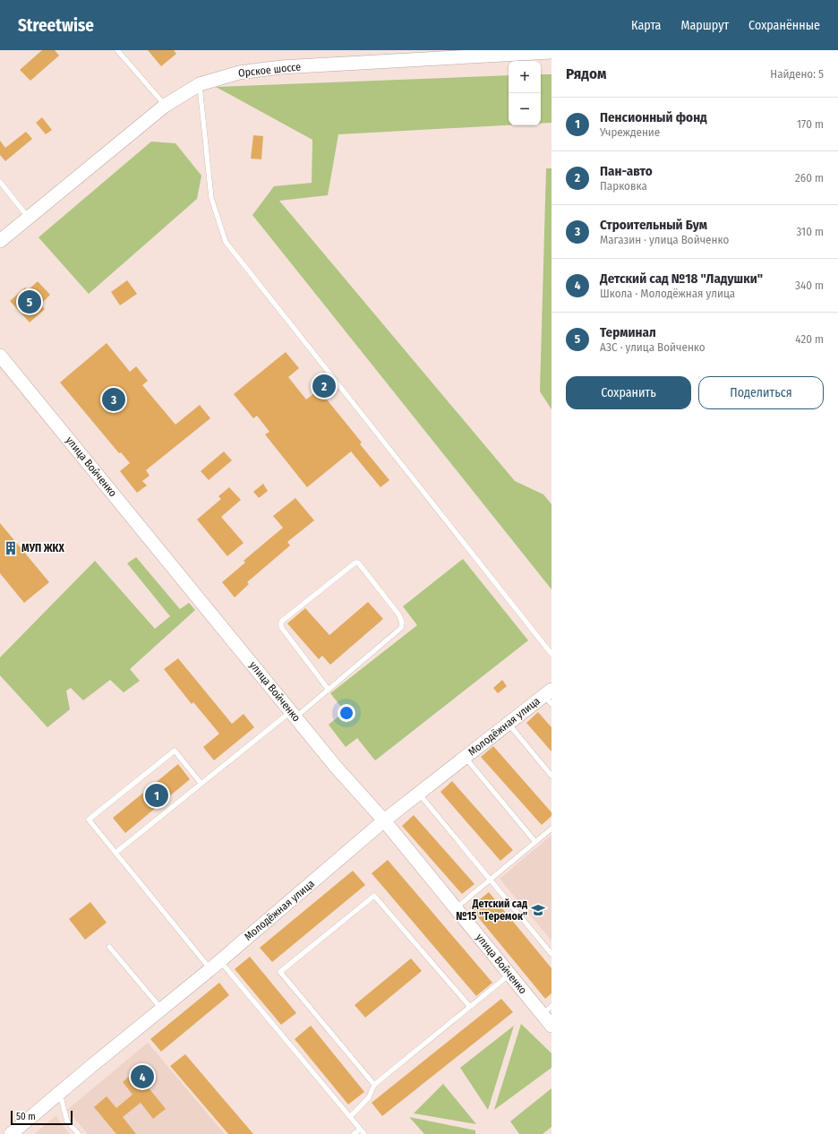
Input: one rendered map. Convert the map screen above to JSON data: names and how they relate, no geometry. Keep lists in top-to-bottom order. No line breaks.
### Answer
{"streets":{"main road":["Орское шоссе","улица Войченко","Молодёжная улица"]},"crossings":[["улица Войченко","Молодёжная улица"]],"places":{"building":["МУП ЖКХ"],"school or university":["Детский сад №15 \"Теремок\""]},"scale_bar":"50 m","page":{"header":"Streetwise","nav":["Карта","Маршрут","Сохранённые"],"heading":["Рядом","Найдено: 5"],"map_buttons":["+","−"],"list":[{"mark":"1","name":"Пенсионный фонд","note":"Учреждение","value":"170 m"},{"mark":"2","name":"Пан-авто","note":"Парковка","value":"260 m"},{"mark":"3","name":"Строительный Бум","note":"Магазин · улица Войченко","value":"310 m"},{"mark":"4","name":"Детский сад №18 \"Ладушки\"","note":"Школа · Молодёжная улица","value":"340 m"},{"mark":"5","name":"Терминал","note":"АЗС · улица Войченко","value":"420 m"}],"pins":["5","2","3","1","4"],"buttons":["Сохранить","Поделиться"],"scale":"50 m"}}
